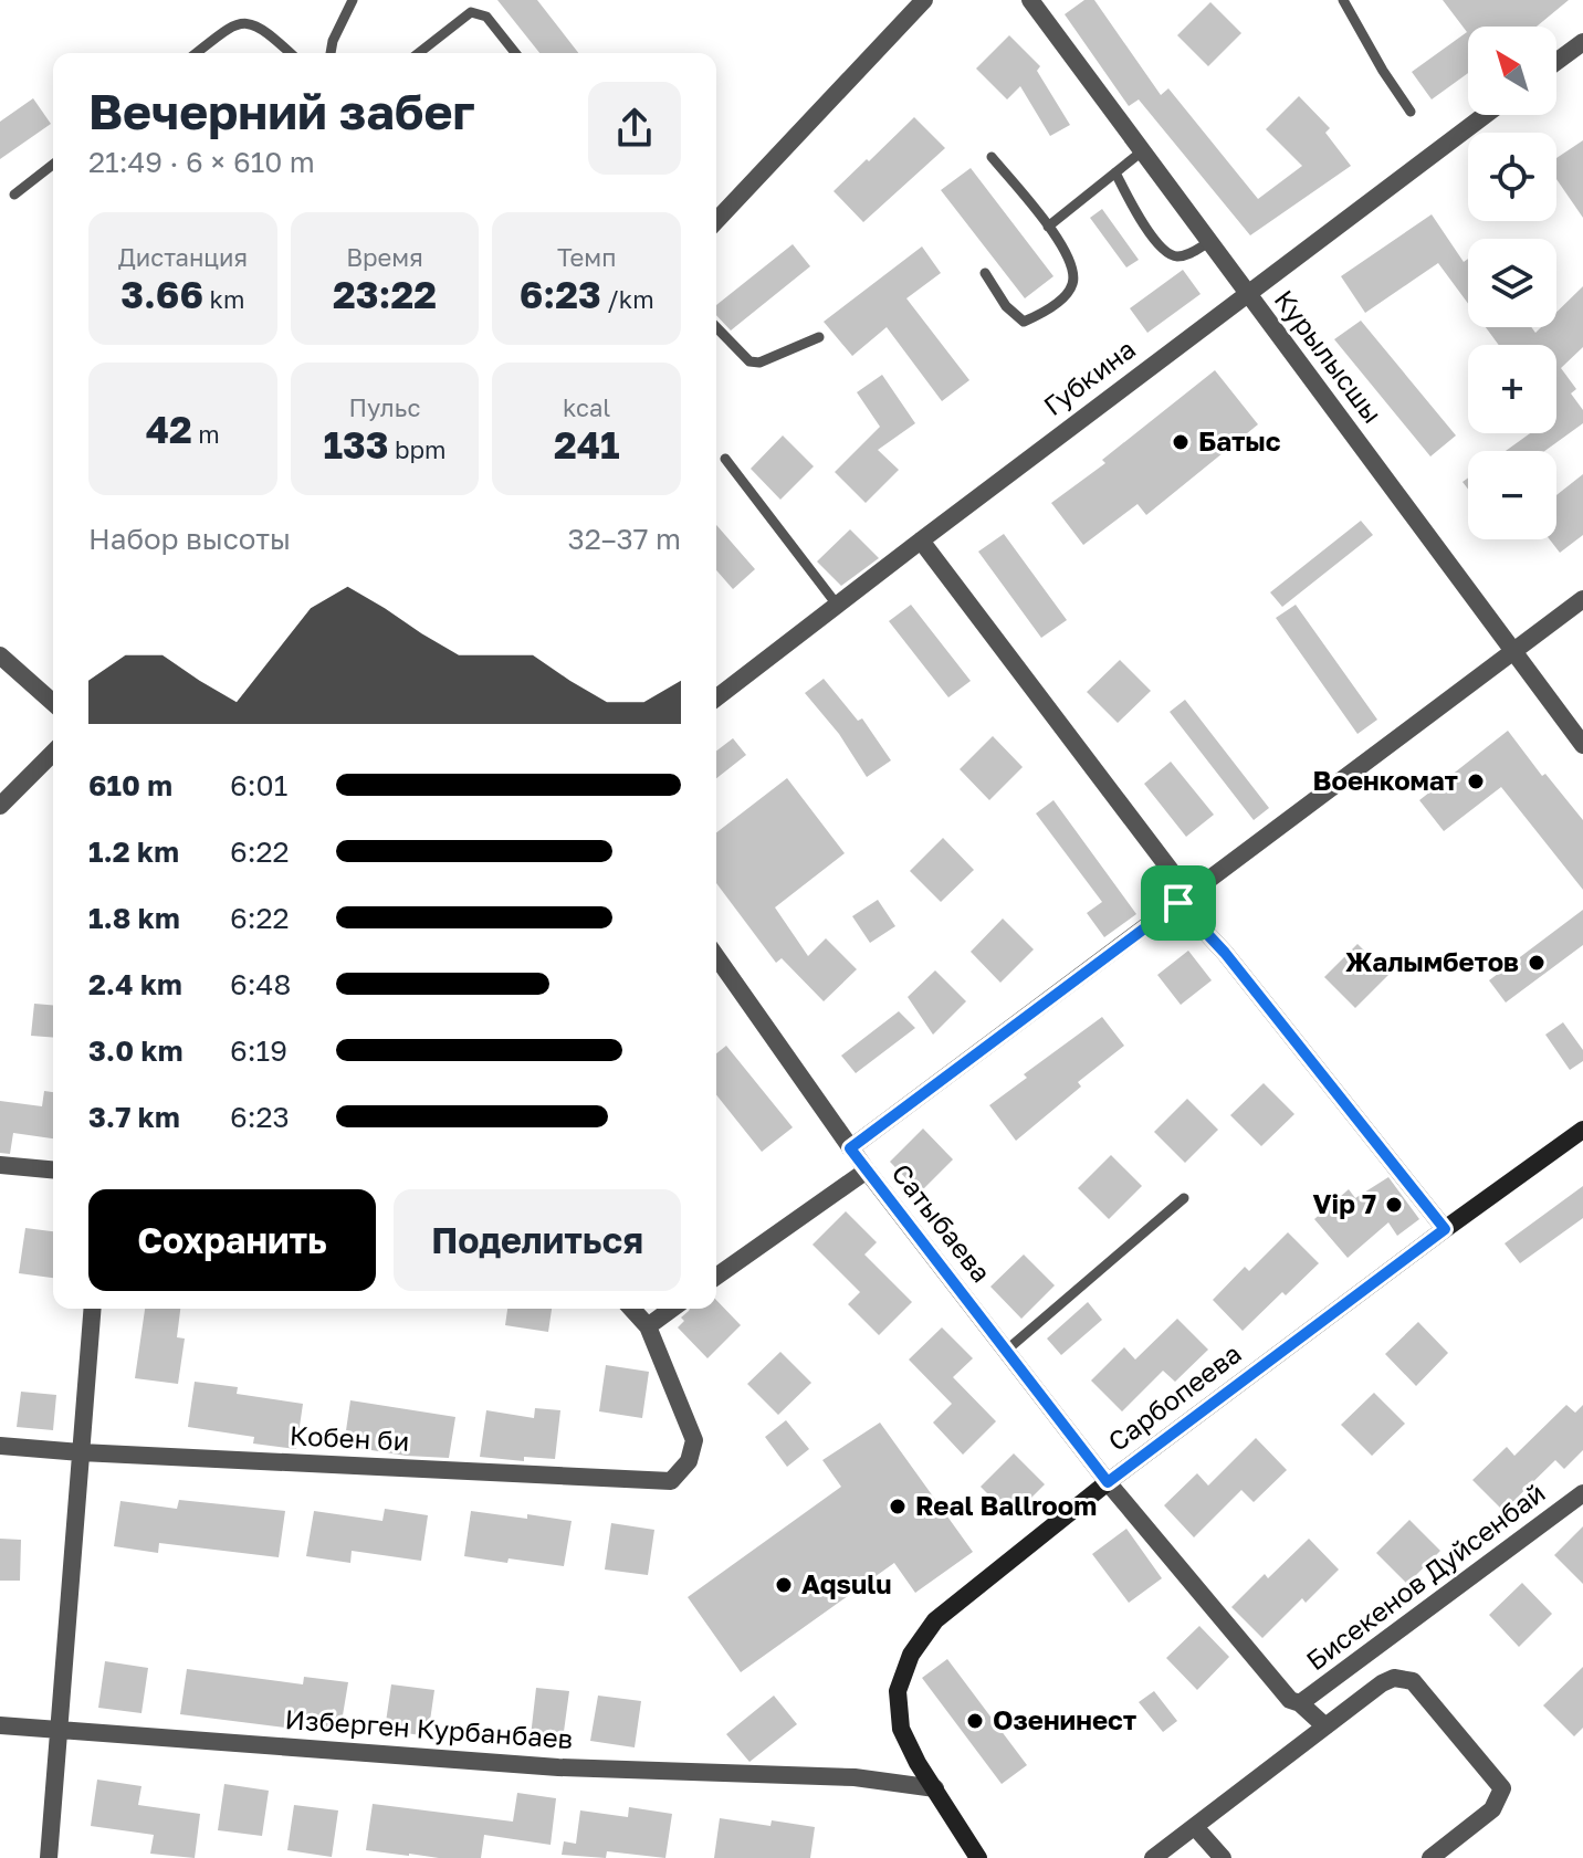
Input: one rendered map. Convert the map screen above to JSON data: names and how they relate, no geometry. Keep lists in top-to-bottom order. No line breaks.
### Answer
{"streets":{"street":["Курылысшы","Губкина","Сатыбаева","Сарбопеева","Кобен би","Бисекенов Дуйсенбай","Изберген Курбанбаев"]},"crossings":[["Курылысшы","Губкина"],["Сатыбаева","Сарбопеева"],["Сатыбаева","Бисекенов Дуйсенбай"],["Сарбопеева","Изберген Курбанбаев"]],"places":["Батыс","Военкомат","Жалымбетов","Vip 7","Real Ballroom","Aqsulu","Озенинест"],"north":"top left","page":{"map_buttons":["+","−"],"heading":["Вечерний забег","21:49 · 6 × 610 m"],"stats":[["Дистанция","3.66 km"],["Время","23:22"],["Темп","6:23 /km"],["42 m"],["Пульс","133 bpm"],["kcal","241"]],"chart":["Набор высоты","32–37 m"],"list":[{"name":"610 m","note":"6:01"},{"name":"1.2 km","note":"6:22"},{"name":"1.8 km","note":"6:22"},{"name":"2.4 km","note":"6:48"},{"name":"3.0 km","note":"6:19"},{"name":"3.7 km","note":"6:23"}],"buttons":["Сохранить","Поделиться"]}}
